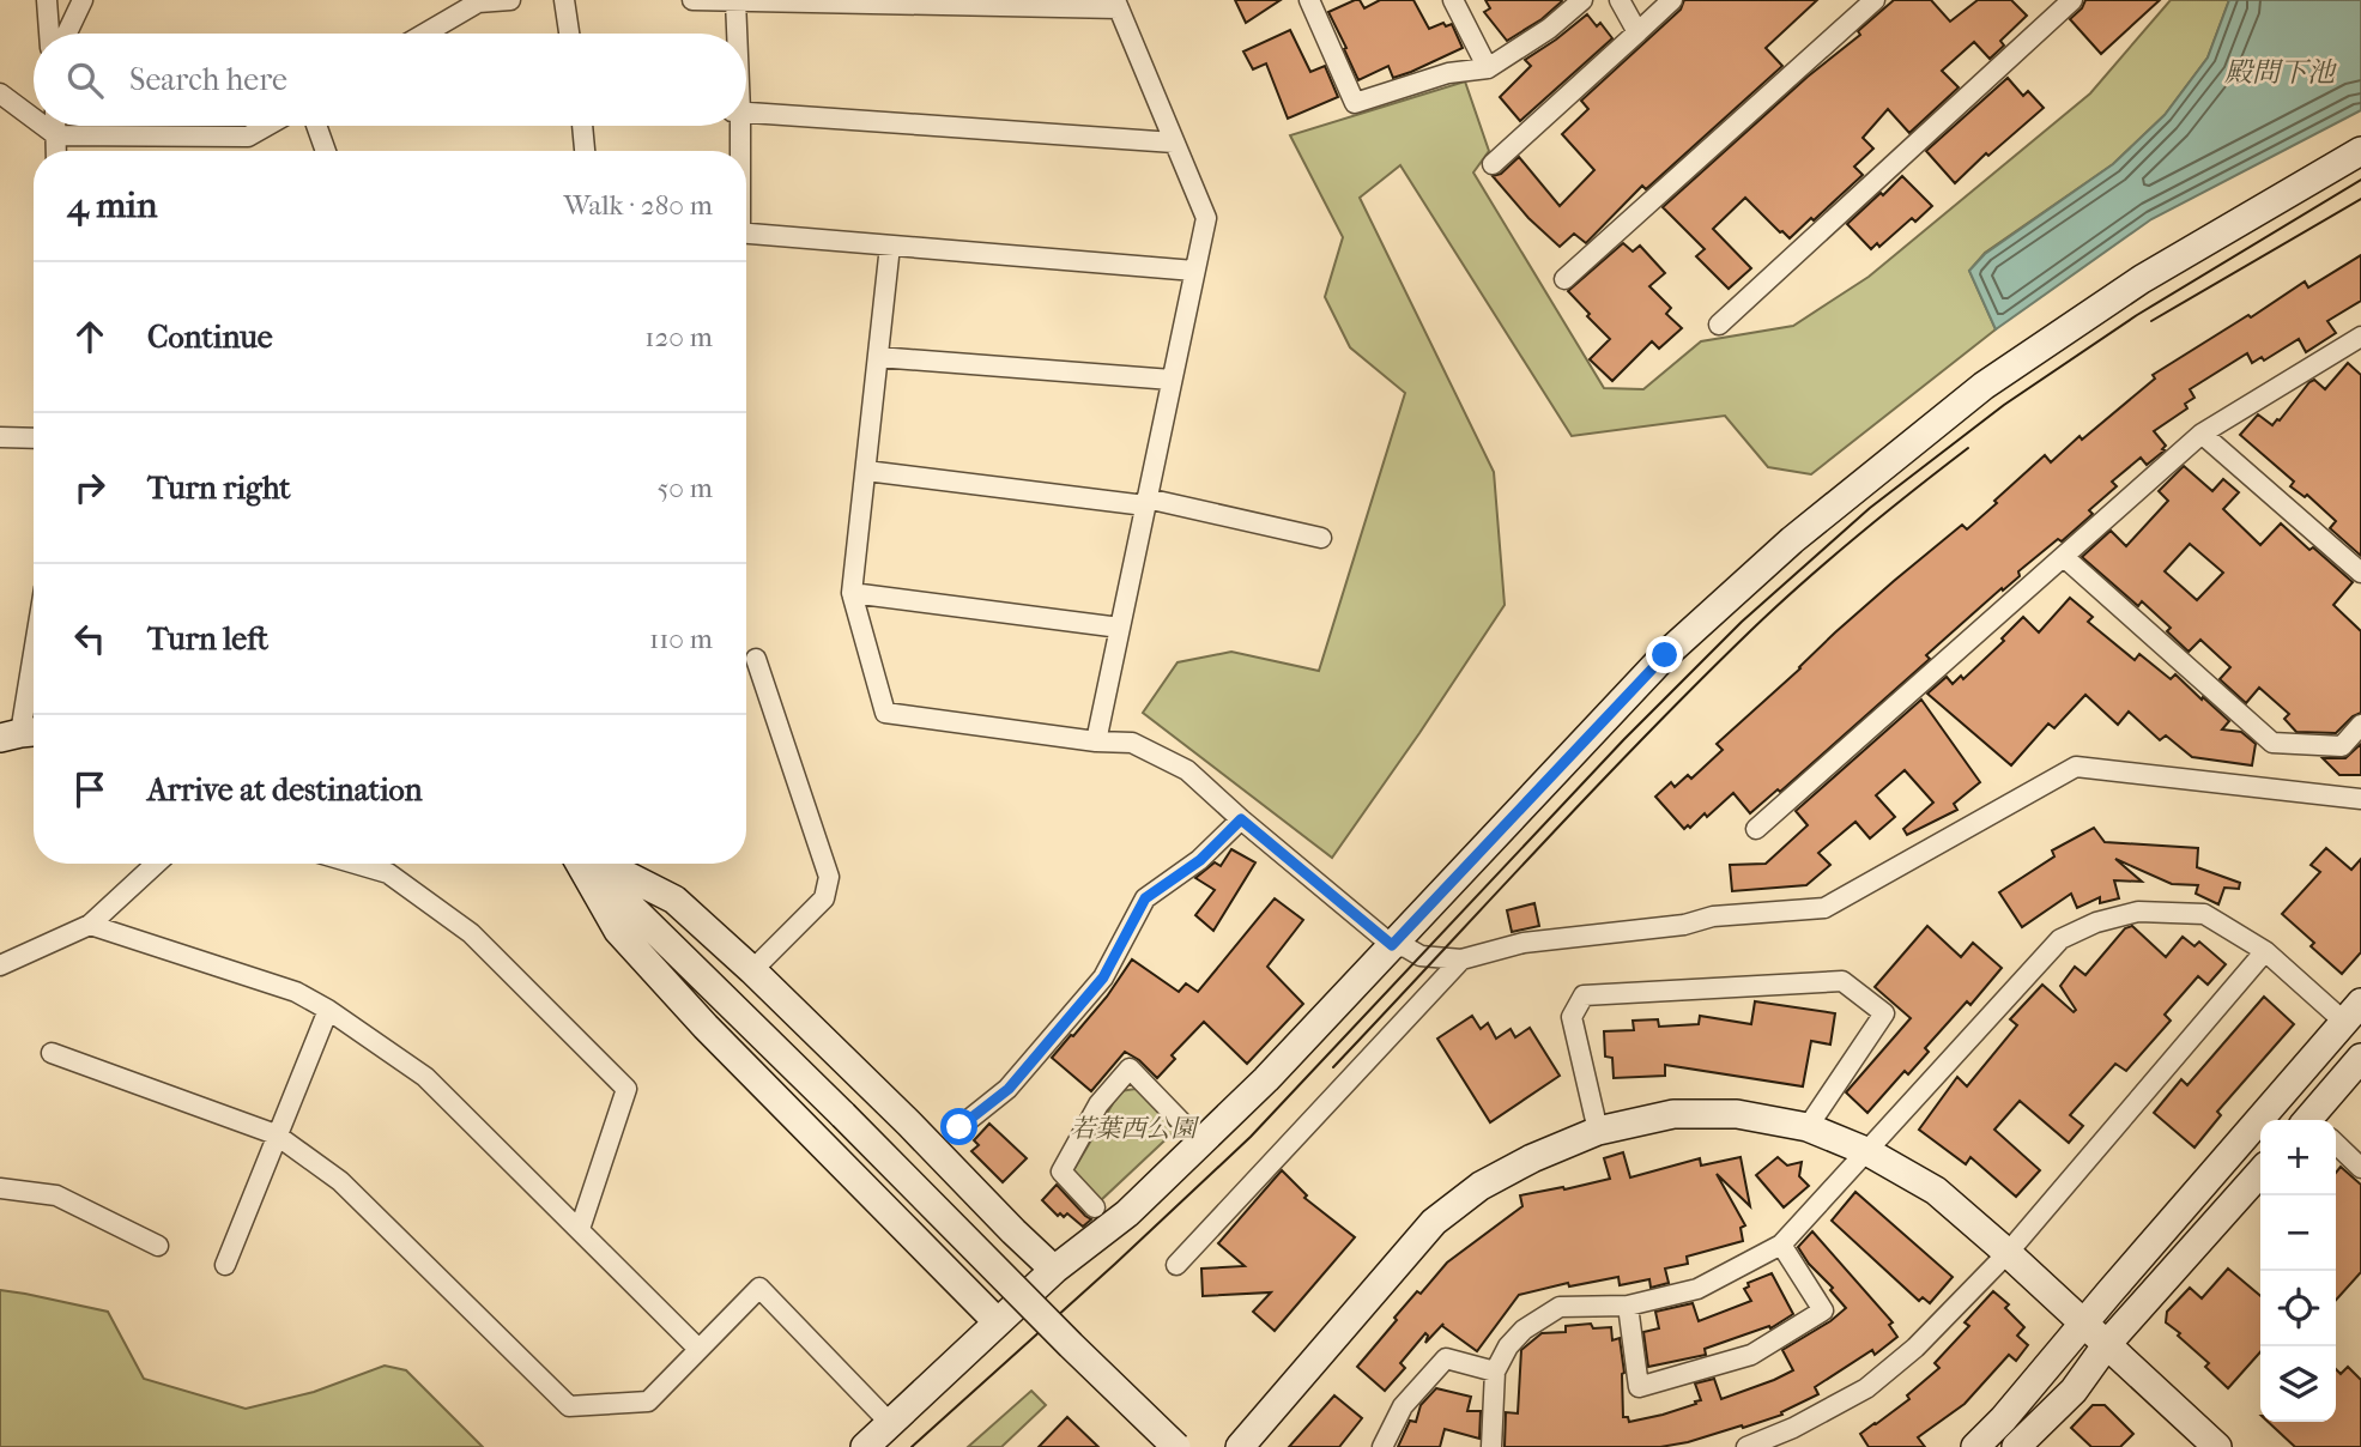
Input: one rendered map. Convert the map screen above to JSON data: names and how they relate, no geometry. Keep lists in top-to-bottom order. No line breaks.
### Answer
{"water":["殿問下池"],"parks":["若葉西公園"],"page":{"search":"Search here","heading":["4 min","Walk · 280 m"],"list":[["Continue","120 m"],["Turn right","50 m"],["Turn left","110 m"],"Arrive at destination"],"map_buttons":["+","−"]}}
